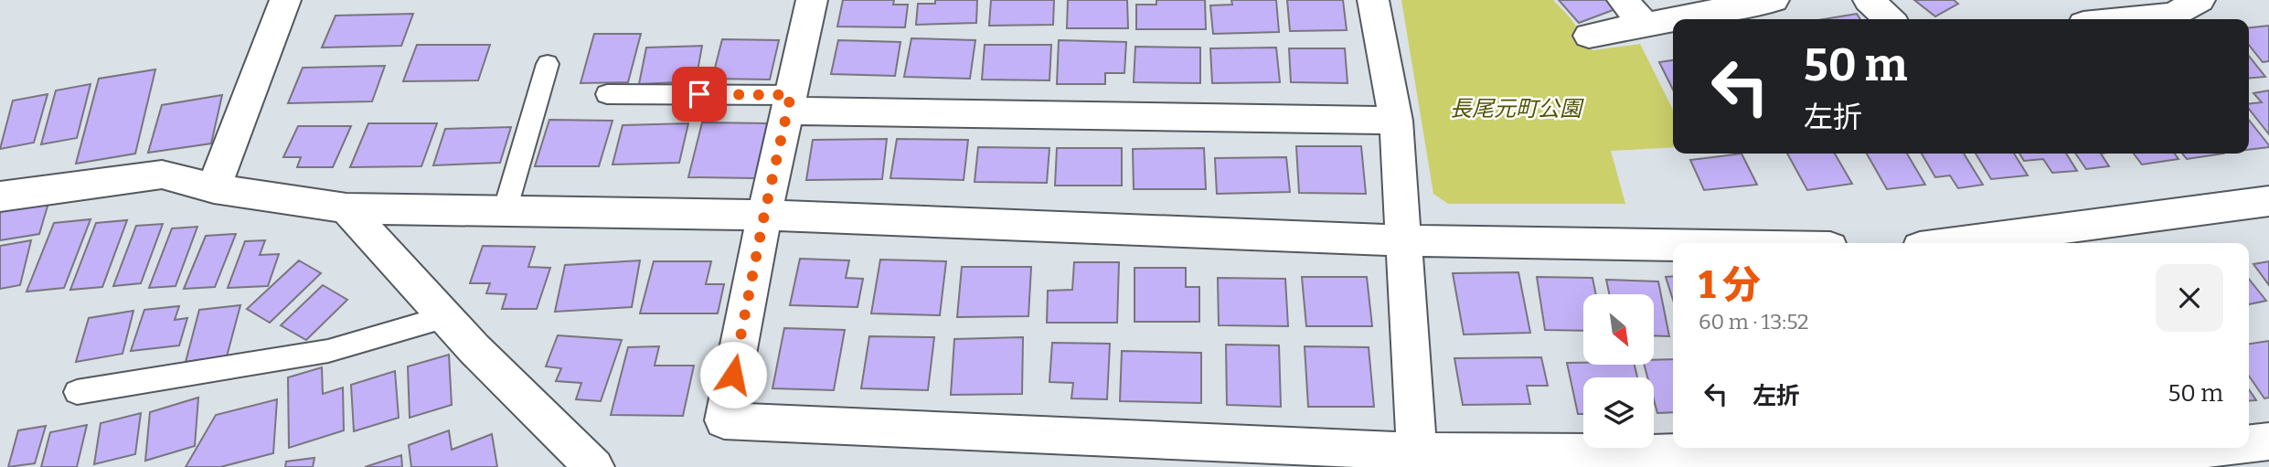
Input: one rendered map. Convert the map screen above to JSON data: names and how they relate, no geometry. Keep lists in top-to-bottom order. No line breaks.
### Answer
{"parks":["長尾元町公園"],"north":"bottom right","page":{"turn":["50 m","左折"],"heading":["1 分","60 m · 13:52"],"list":[{"name":"左折","value":"50 m"}]}}
